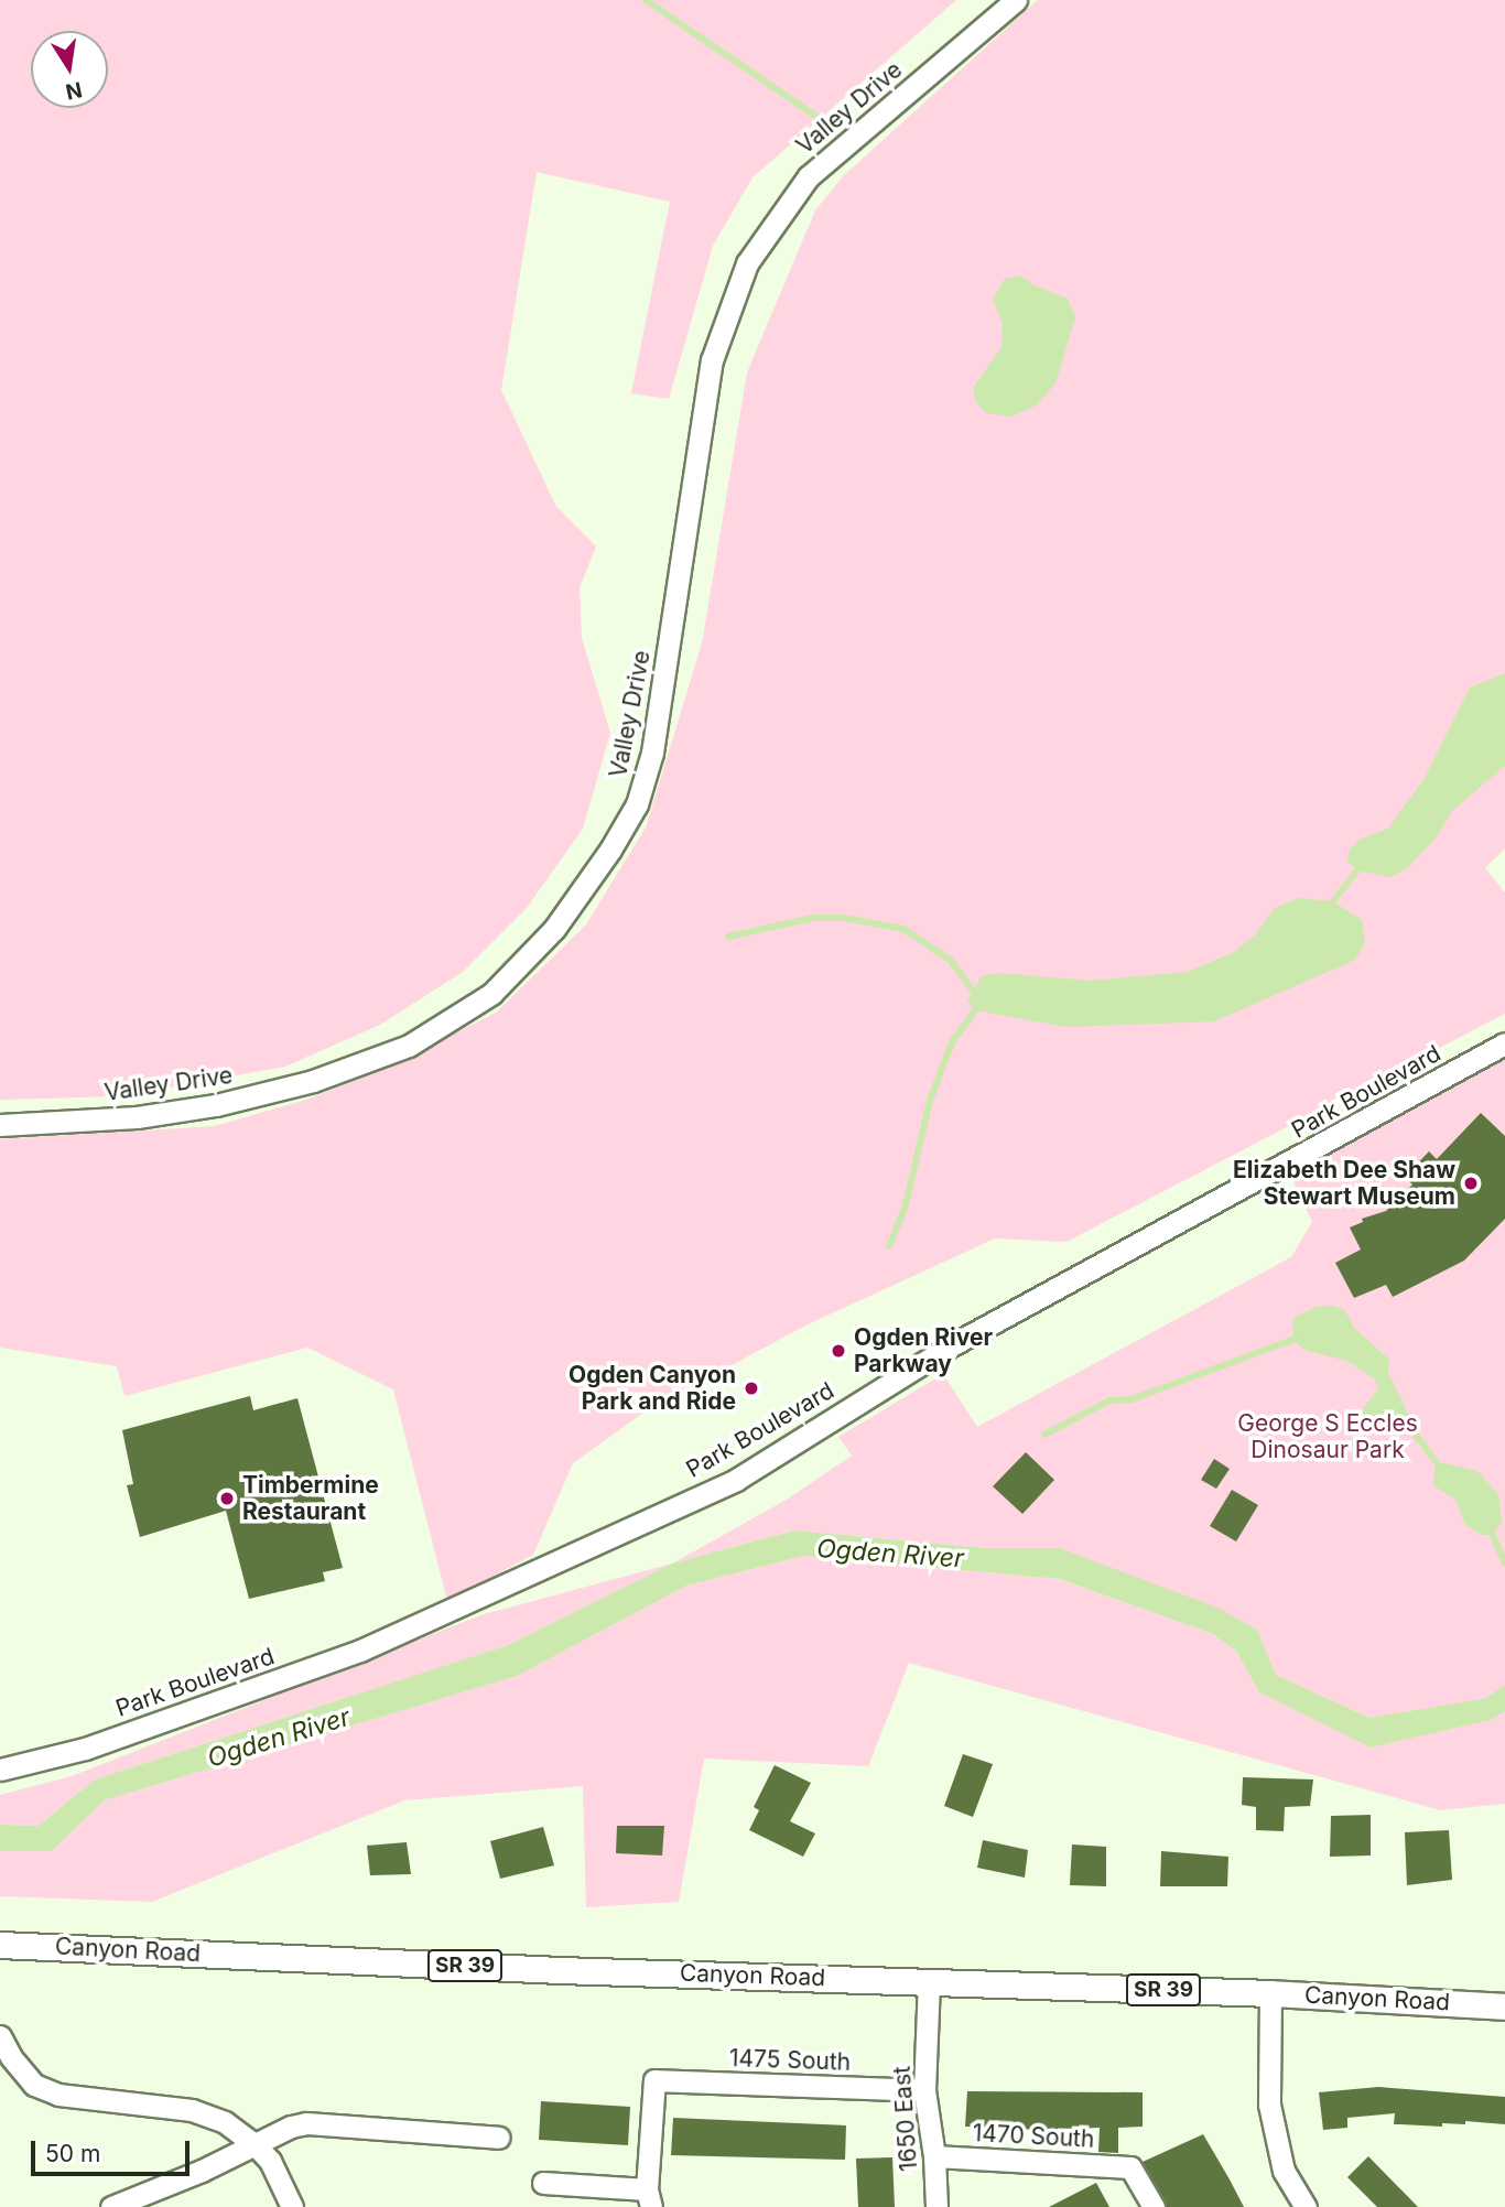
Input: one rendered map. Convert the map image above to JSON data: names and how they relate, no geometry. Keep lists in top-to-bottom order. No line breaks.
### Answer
{"streets":{"main road":["Canyon Road","SR 39"],"street":["Valley Drive","Park Boulevard","1475 South","1650 East","1470 South"]},"crossings":[["Canyon Road","1650 East"],["1475 South","1650 East"],["1650 East","1470 South"]],"water":["Ogden River"],"parks":["George S Eccles Dinosaur Park"],"places":["Elizabeth Dee Shaw Stewart Museum","Ogden River Parkway","Ogden Canyon Park and Ride","Timbermine Restaurant"],"scale_bar":"50 m","north":"bottom"}
